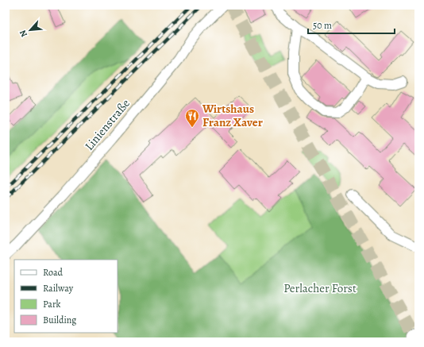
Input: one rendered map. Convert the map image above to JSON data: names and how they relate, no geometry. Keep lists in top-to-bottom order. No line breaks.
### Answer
{"streets":{"street":["Linienstraße"]},"parks":["Perlacher Forst"],"places":{"restaurant":["Wirtshaus Franz Xaver"]},"legend":["Road","Railway","Park","Building"],"scale_bar":"50 m","north":"bottom left"}
